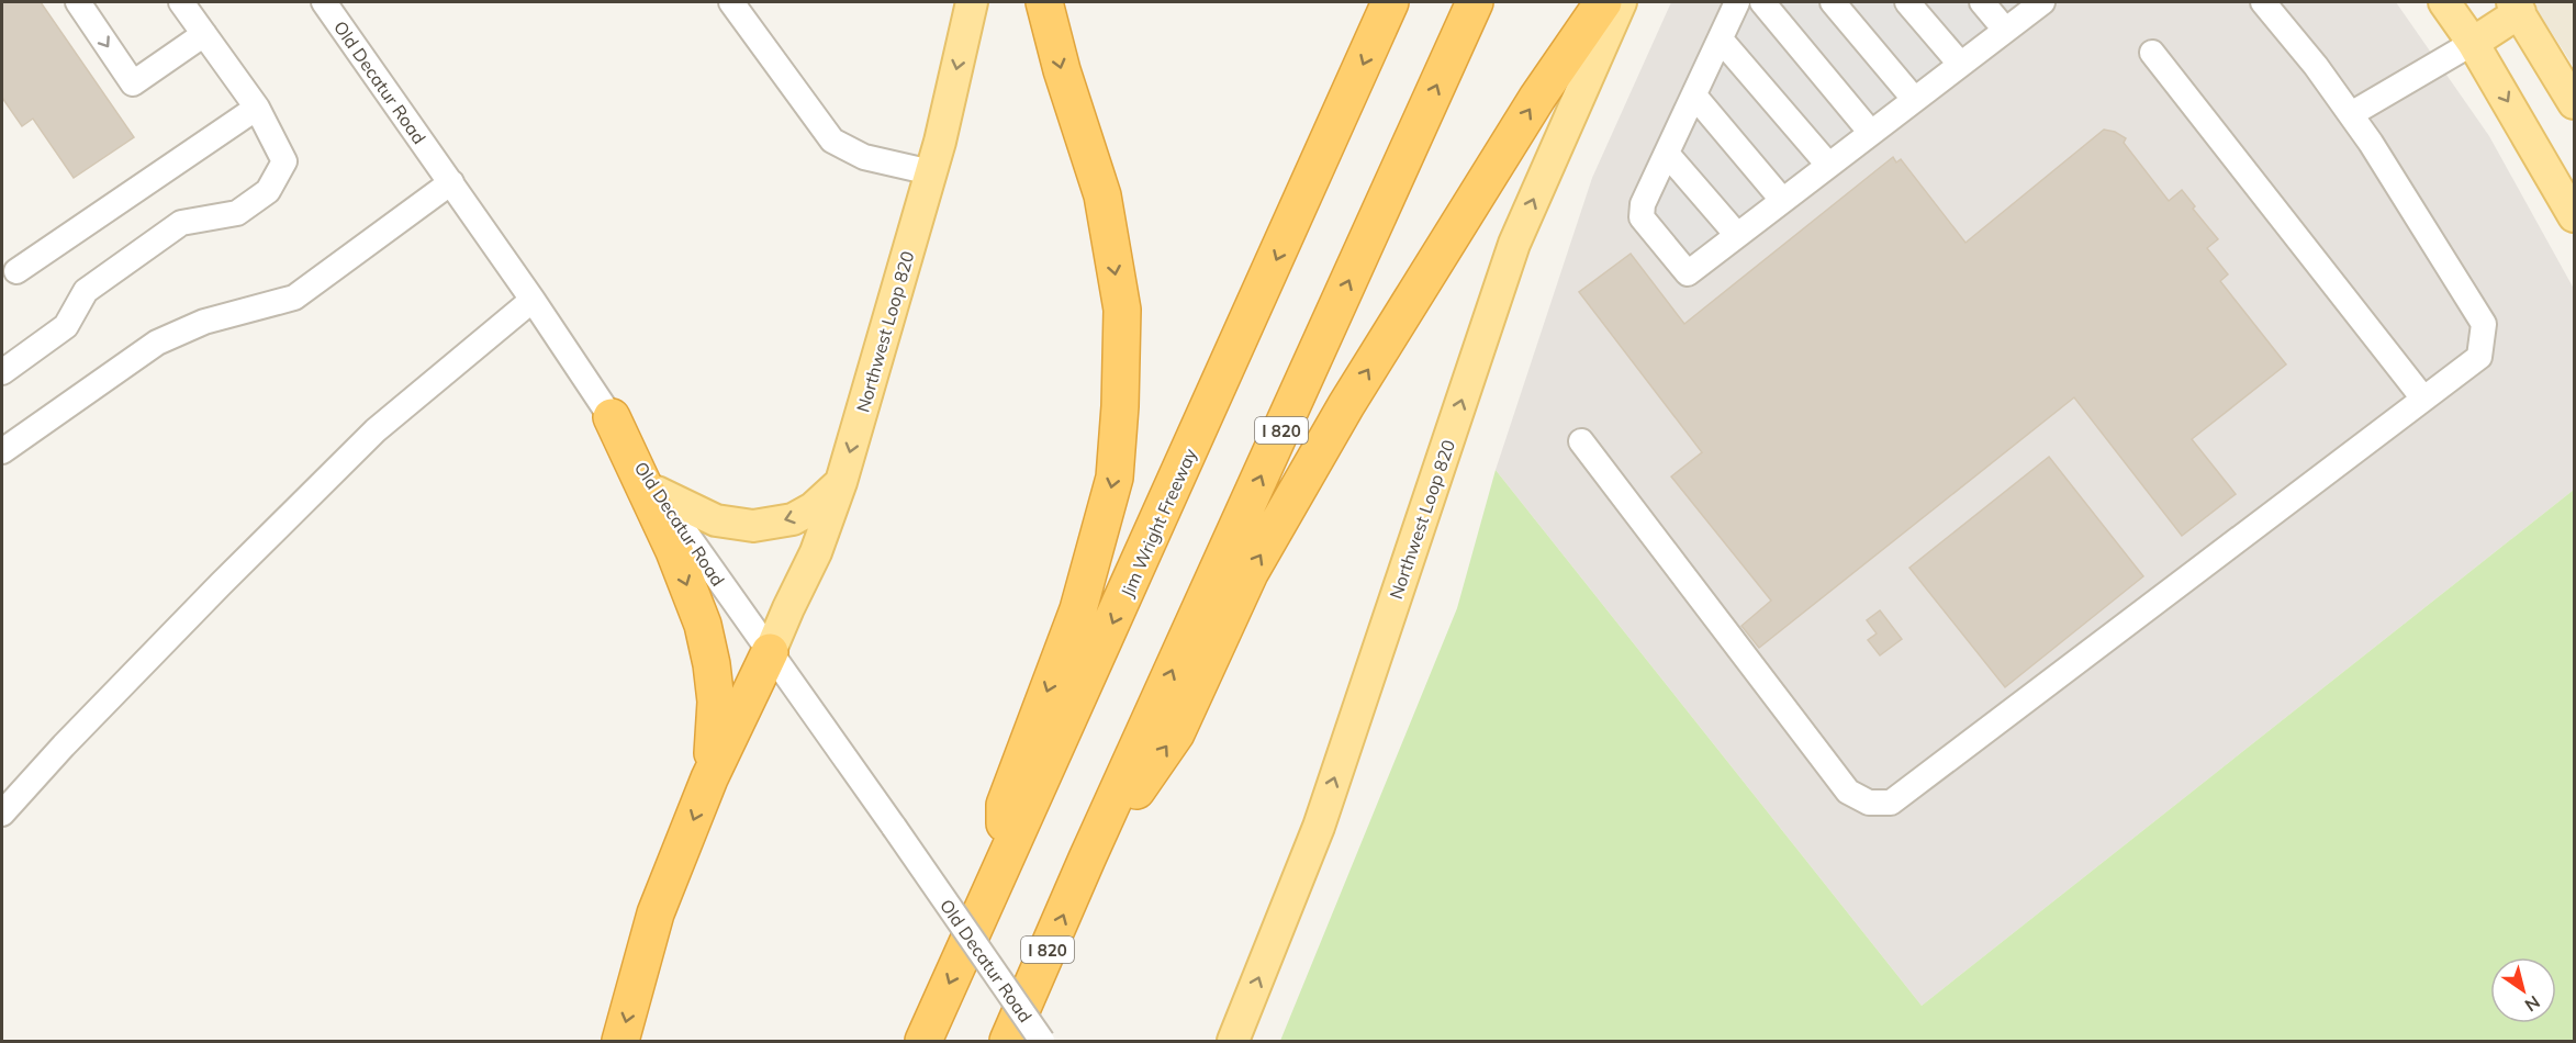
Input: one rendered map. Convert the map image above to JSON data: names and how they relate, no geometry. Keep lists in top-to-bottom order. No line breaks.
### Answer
{"streets":{"highway":["I 820","Jim Wright Freeway"],"main road":["Northwest Loop 820"],"street":["Old Decatur Road"]},"crossings":[["Old Decatur Road","Northwest Loop 820"]],"north":"bottom right"}
